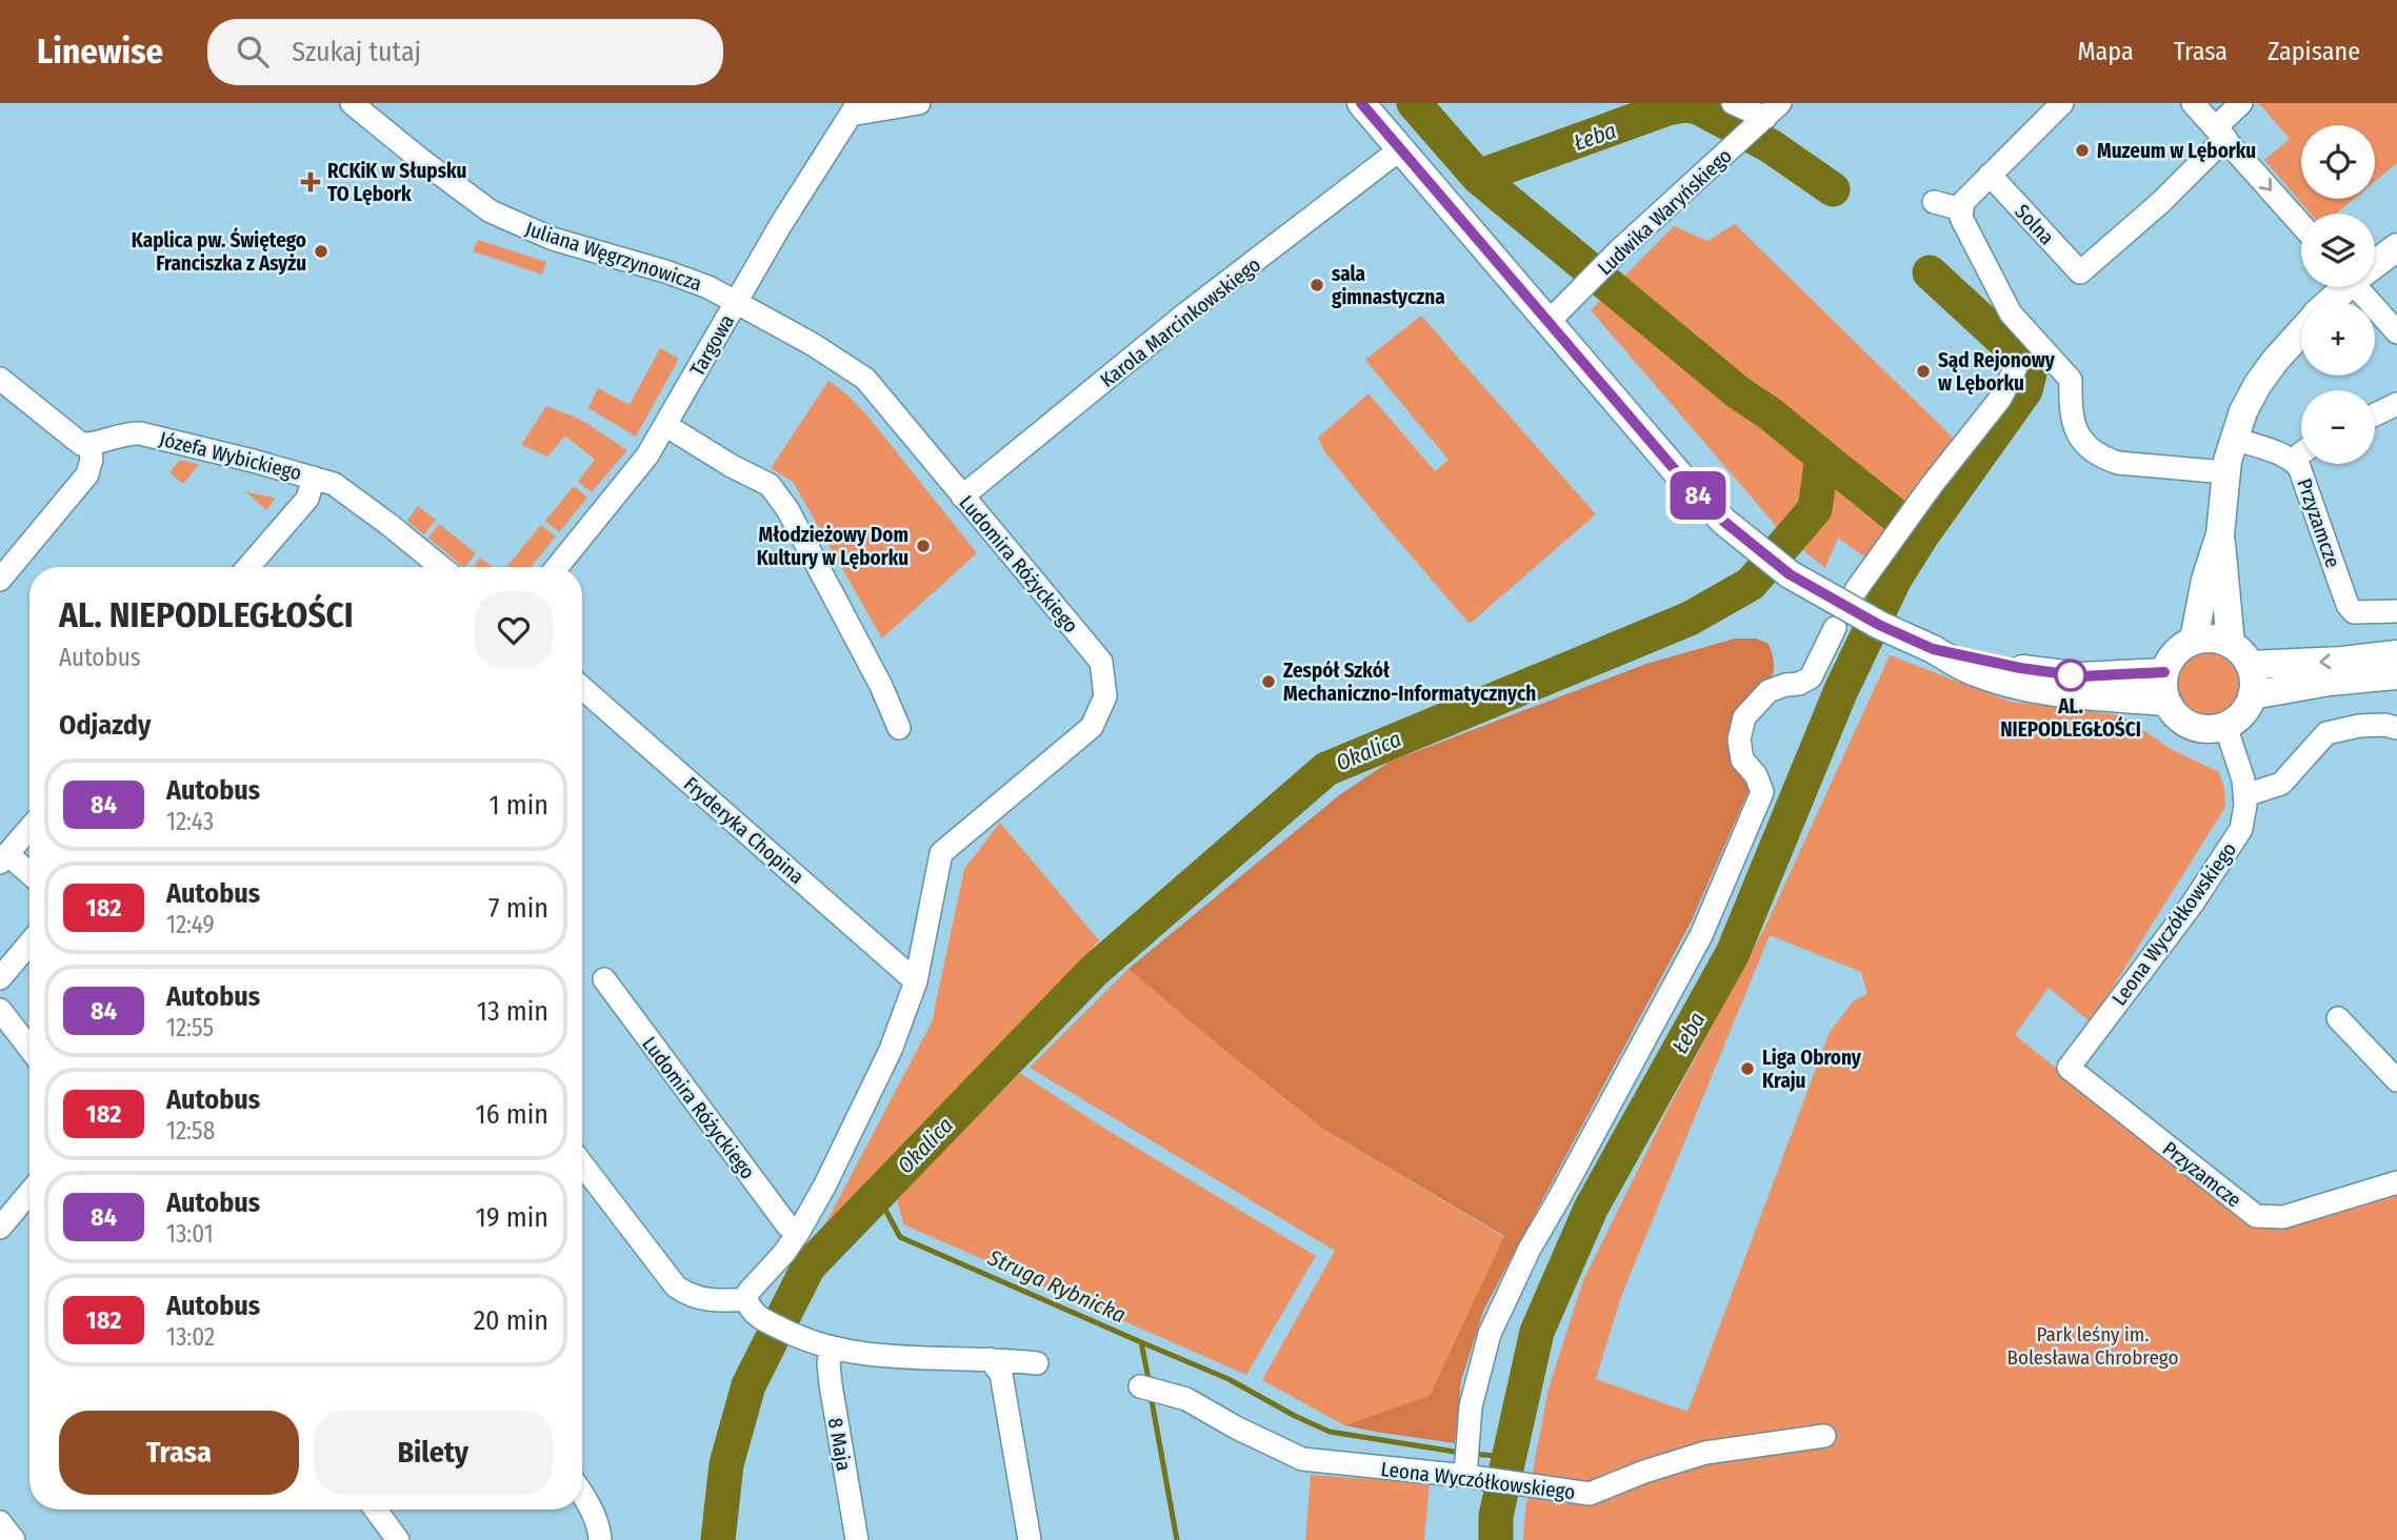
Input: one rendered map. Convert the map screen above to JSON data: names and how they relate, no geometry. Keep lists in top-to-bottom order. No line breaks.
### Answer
{"streets":{"street":["Ludwika Waryńskiego","Solna","Juliana Węgrzynowicza","Karola Marcinkowskiego","Targowa","Józefa Wybickiego","Przyzamcze","Ludomira Różyckiego","Fryderyka Chopina","Leona Wyczółkowskiego","8 Maja"]},"crossings":[["Juliana Węgrzynowicza","Targowa"],["Juliana Węgrzynowicza","Ludomira Różyckiego"],["Karola Marcinkowskiego","Ludomira Różyckiego"],["Targowa","Ludomira Różyckiego"],["Przyzamcze","Leona Wyczółkowskiego"],["Ludomira Różyckiego","Fryderyka Chopina"]],"water":["Łeba","Okalica","Struga Rybnicka"],"parks":["Park leśny im. Bolesława Chrobrego"],"places":{"other":["Muzeum w Lęborku","Kaplica pw. Świętego Franciszka z Asyżu","sala gimnastyczna","Sąd Rejonowy w Lęborku","Młodzieżowy Dom Kultury w Lęborku","AL. NIEPODLEGŁOŚCI","Zespół Szkół Mechaniczno-Informatycznych","Liga Obrony Kraju"],"health":["RCKiK w Słupsku TO Lębork"]},"lines":["bus line 84"],"page":{"header":"Linewise","search":"Szukaj tutaj","nav":["Mapa","Trasa","Zapisane"],"on_map":"84","map_buttons":["+","−"],"heading":[["AL. NIEPODLEGŁOŚCI","Autobus"],"Odjazdy"],"list":[{"mark":"84","name":"Autobus","note":"12:43","value":"1 min"},{"mark":"182","name":"Autobus","note":"12:49","value":"7 min"},{"mark":"84","name":"Autobus","note":"12:55","value":"13 min"},{"mark":"182","name":"Autobus","note":"12:58","value":"16 min"},{"mark":"84","name":"Autobus","note":"13:01","value":"19 min"},{"mark":"182","name":"Autobus","note":"13:02","value":"20 min"}],"buttons":["Trasa","Bilety"]}}
